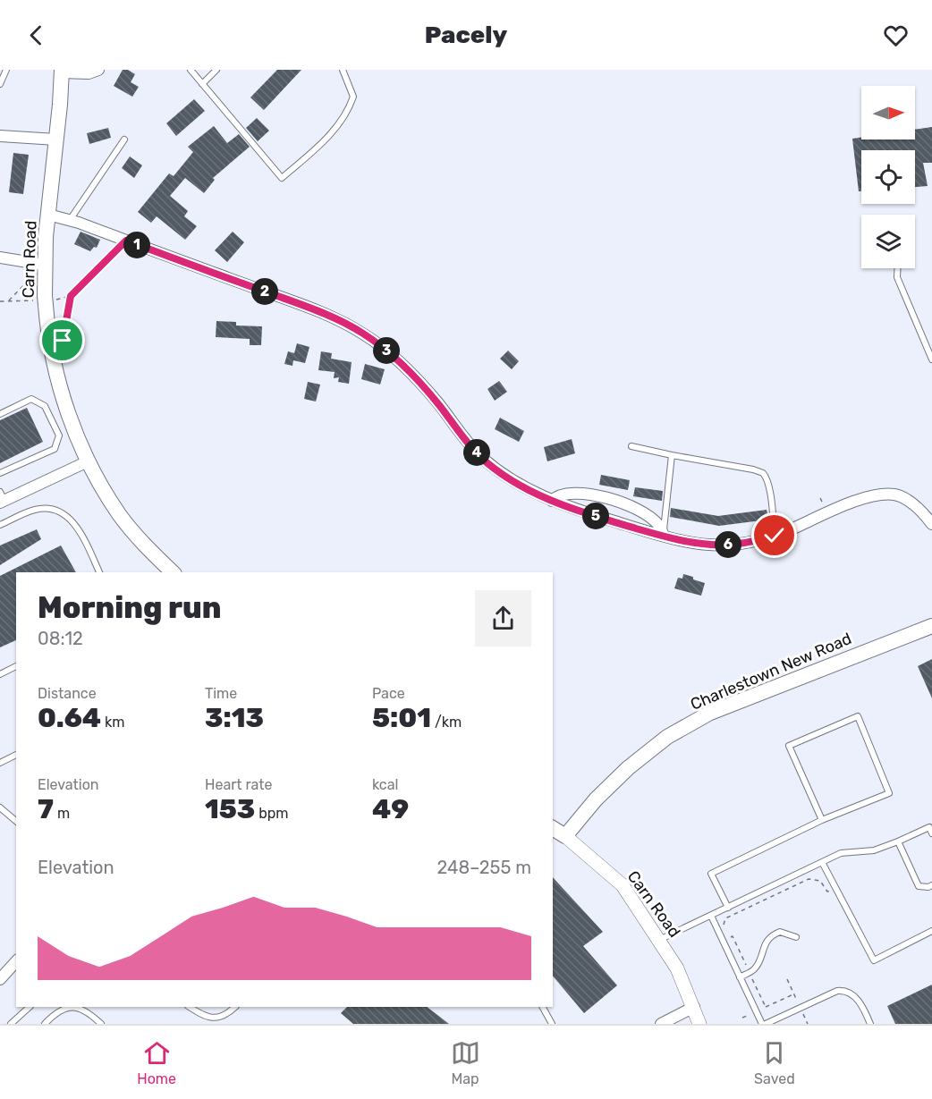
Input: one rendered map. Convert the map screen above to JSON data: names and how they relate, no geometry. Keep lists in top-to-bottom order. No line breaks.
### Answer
{"streets":{"main road":["Carn Road","Charlestown New Road"]},"crossings":[["Carn Road","Charlestown New Road"]],"north":"right","page":{"header":"Pacely","pins":["1","2","3","4","5","6"],"heading":["Morning run","08:12"],"stats":[["Distance","0.64 km"],["Time","3:13"],["Pace","5:01 /km"],["Elevation","7 m"],["Heart rate","153 bpm"],["kcal","49"]],"chart":["Elevation","248–255 m"],"tabs":["Home","Map","Saved"]}}
